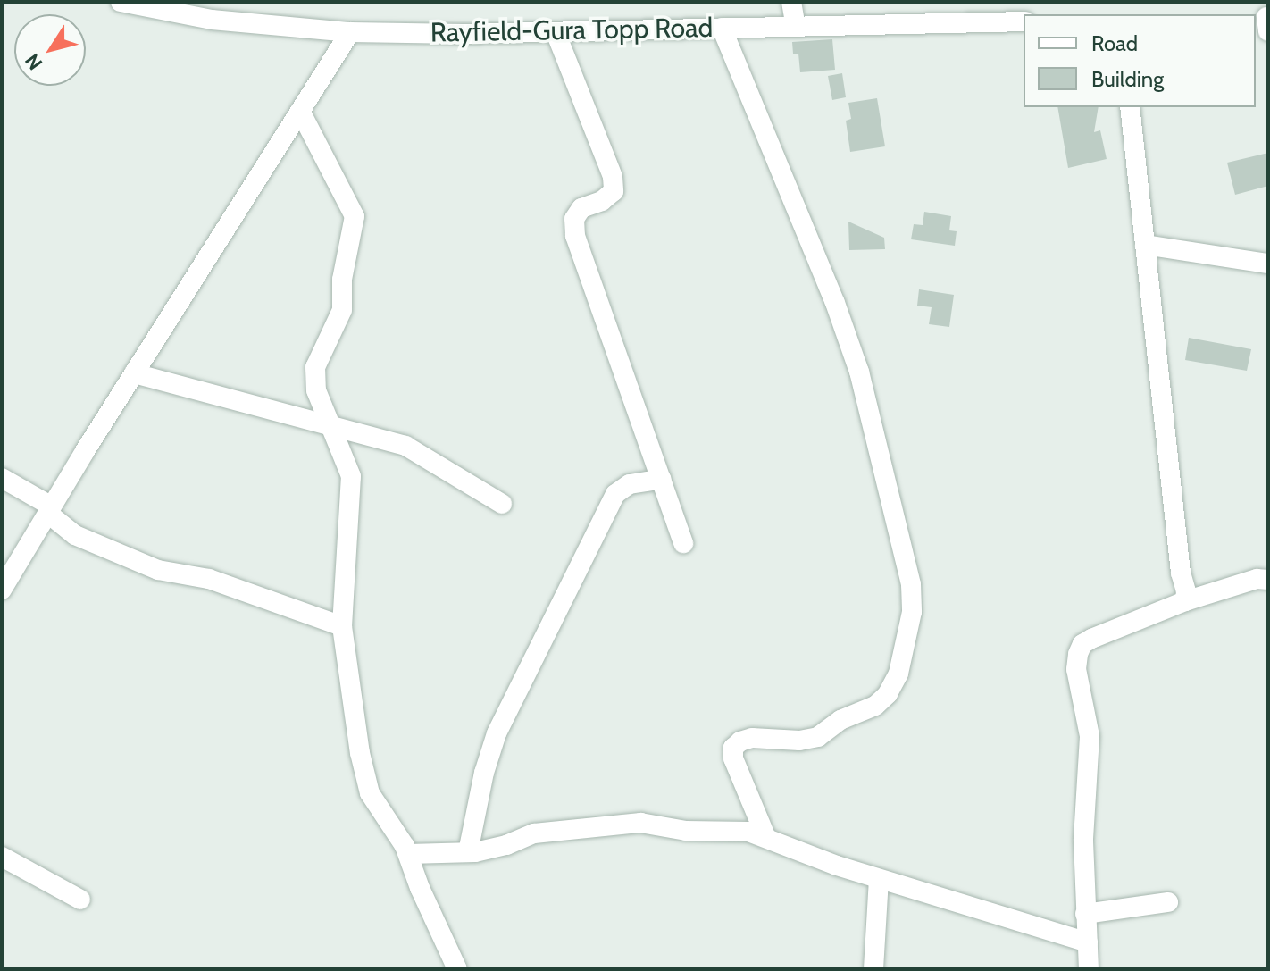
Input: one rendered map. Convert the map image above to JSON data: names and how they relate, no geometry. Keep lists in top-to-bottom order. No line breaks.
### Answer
{"streets":{"street":["Rayfield-Gura Topp Road"]},"legend":["Road","Building"],"north":"bottom left"}
